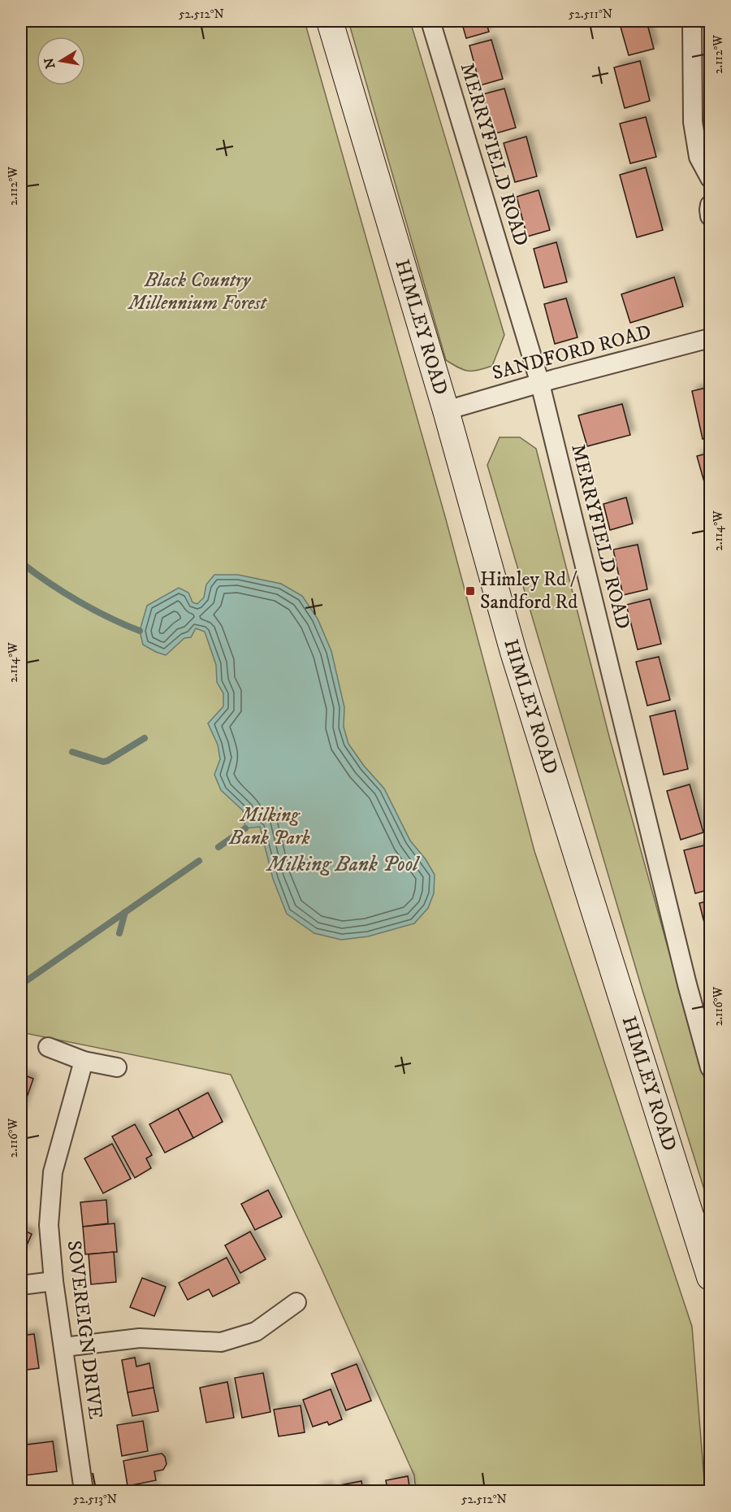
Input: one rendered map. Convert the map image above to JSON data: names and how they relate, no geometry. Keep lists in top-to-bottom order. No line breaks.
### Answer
{"streets":{"main road":["HIMLEY ROAD"],"street":["MERRYFIELD ROAD","SANDFORD ROAD","SOVEREIGN DRIVE"]},"crossings":[["MERRYFIELD ROAD","SANDFORD ROAD"],["HIMLEY ROAD","SANDFORD ROAD"]],"water":["Milking Bank Pool"],"parks":["Black Country Millennium Forest","Milking Bank Park"],"places":{"transit":["Himley Rd / Sandford Rd"]},"north":"left","coordinates":["52.512°N","52.511°N","2.112°W","2.114°W","2.116°W","52.513°N"]}
